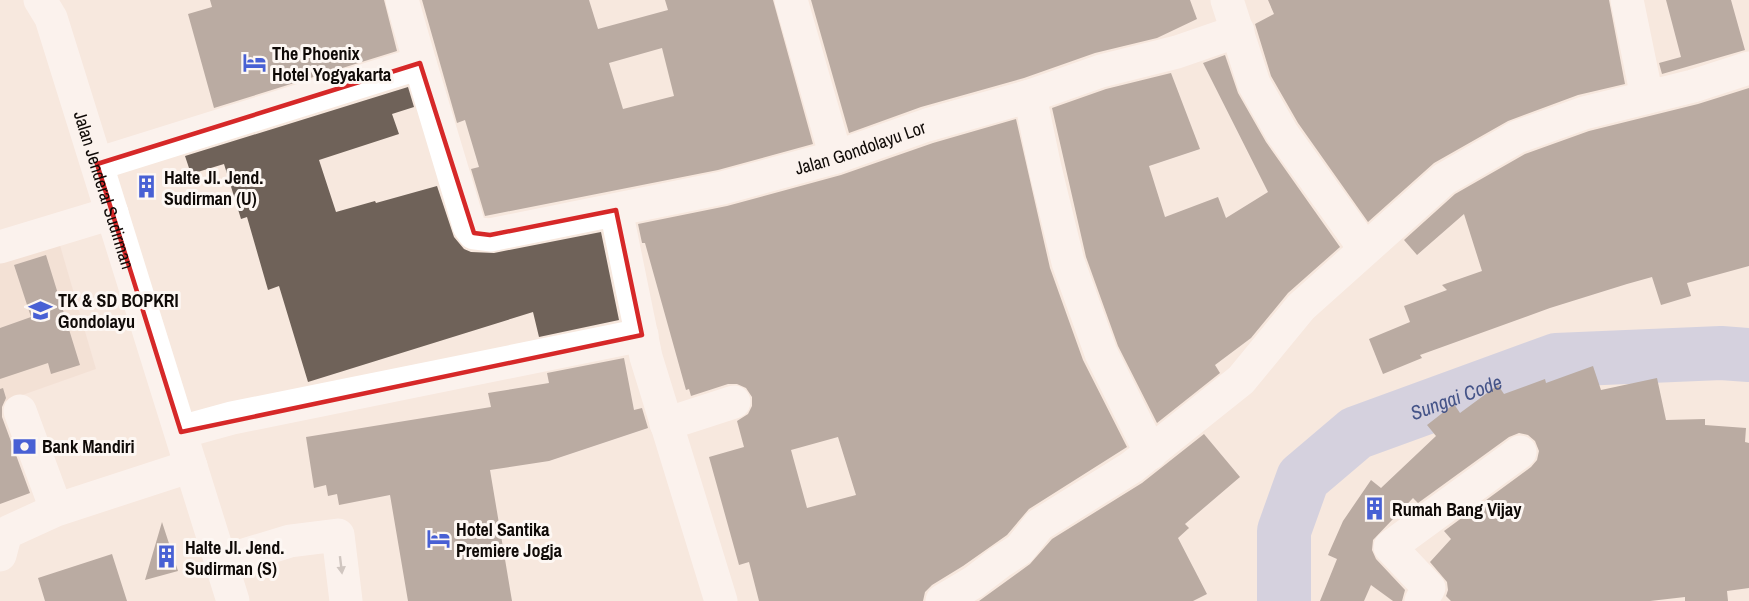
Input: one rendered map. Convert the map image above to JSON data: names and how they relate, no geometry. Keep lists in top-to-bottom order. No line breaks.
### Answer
{"streets":{"street":["Jalan Gondolayu Lor","Jalan Jenderal Sudirman"]},"water":["Sungai Code"],"places":{"hotel":["The Phoenix Hotel Yogyakarta","Hotel Santika Premiere Jogja"],"building":["Halte Jl. Jend. Sudirman (U)","Rumah Bang Vijay","Halte Jl. Jend. Sudirman (S)"],"school or university":["TK & SD BOPKRI Gondolayu"],"bank":["Bank Mandiri"]}}
